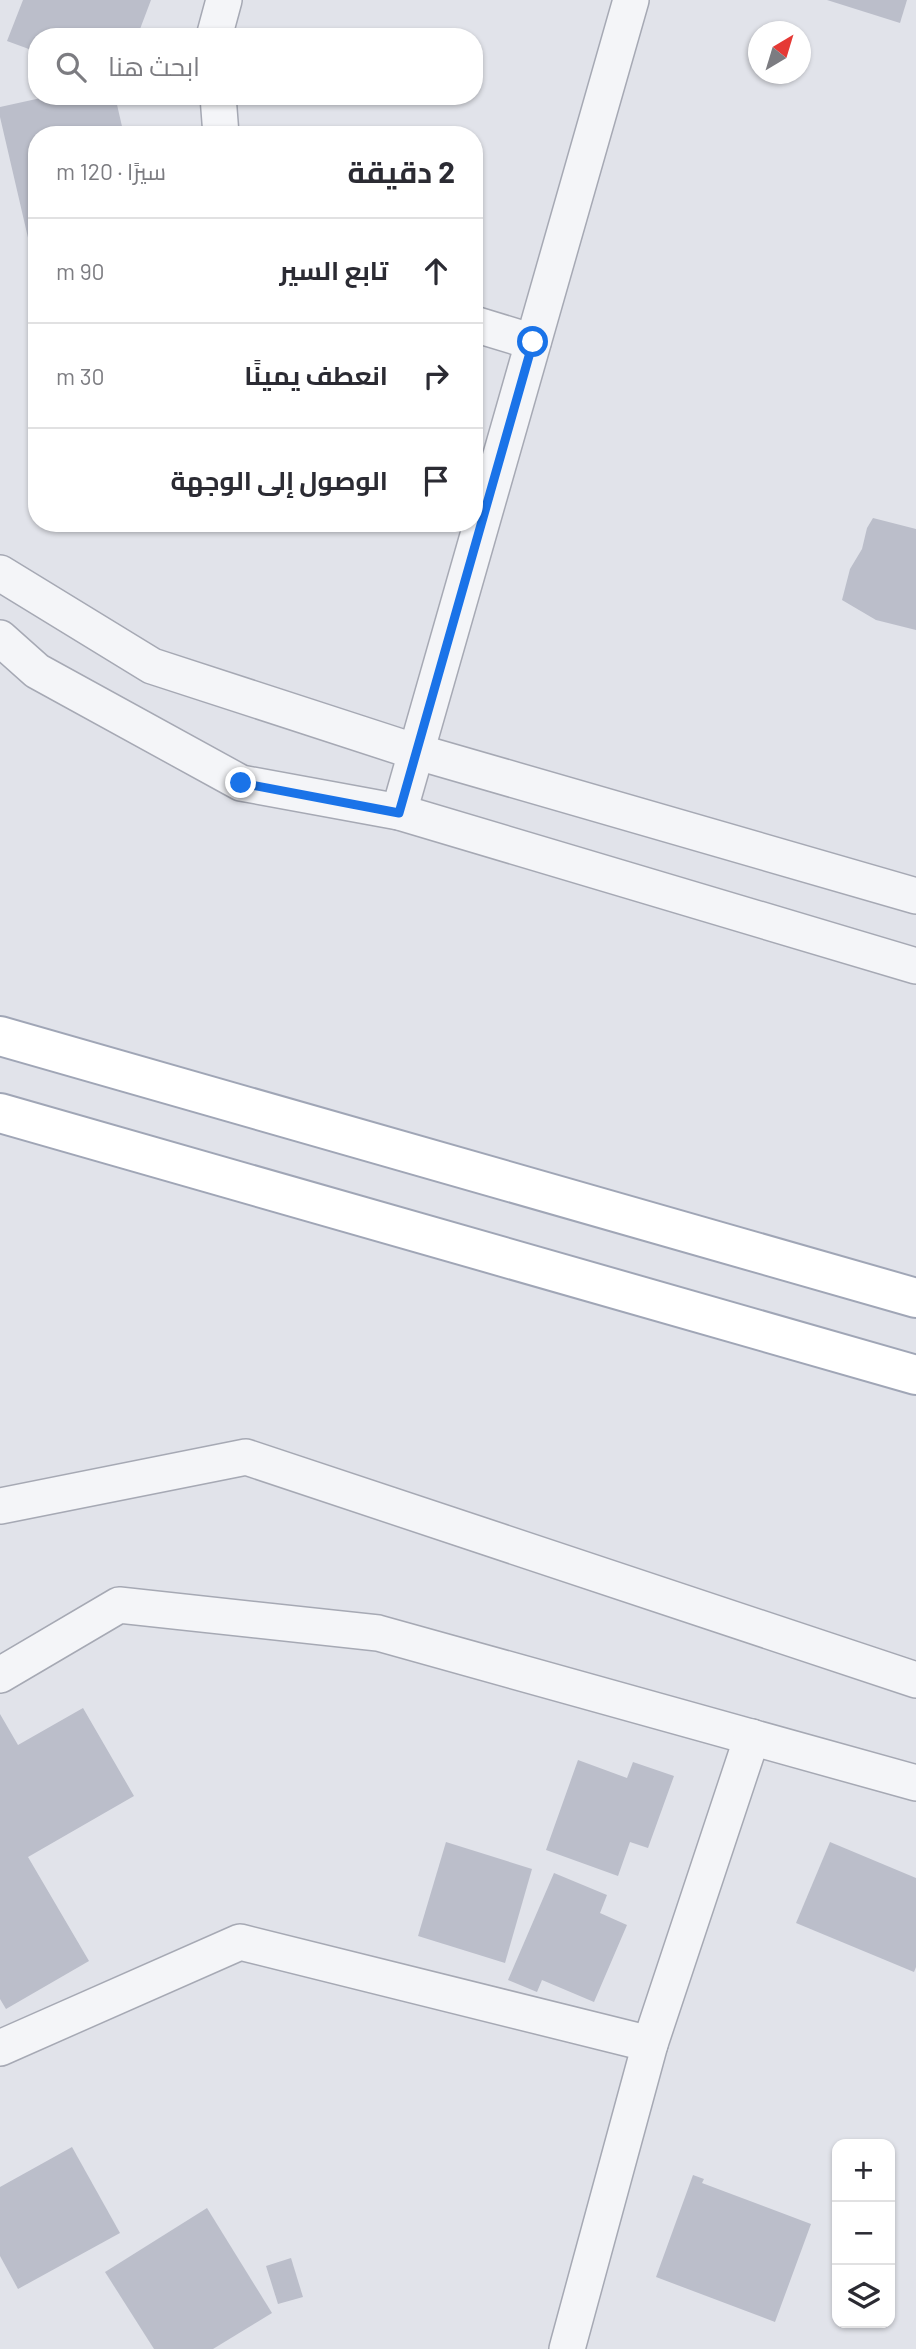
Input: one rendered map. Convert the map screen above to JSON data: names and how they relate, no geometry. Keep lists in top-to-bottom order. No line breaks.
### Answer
{"north":"top right","page":{"search":"ابحث هنا","heading":["2 دقيقة","سيرًا · 120 m"],"list":[["تابع السير","90 m"],["انعطف يمينًا","30 m"],"الوصول إلى الوجهة"],"map_buttons":["+","−"]}}
